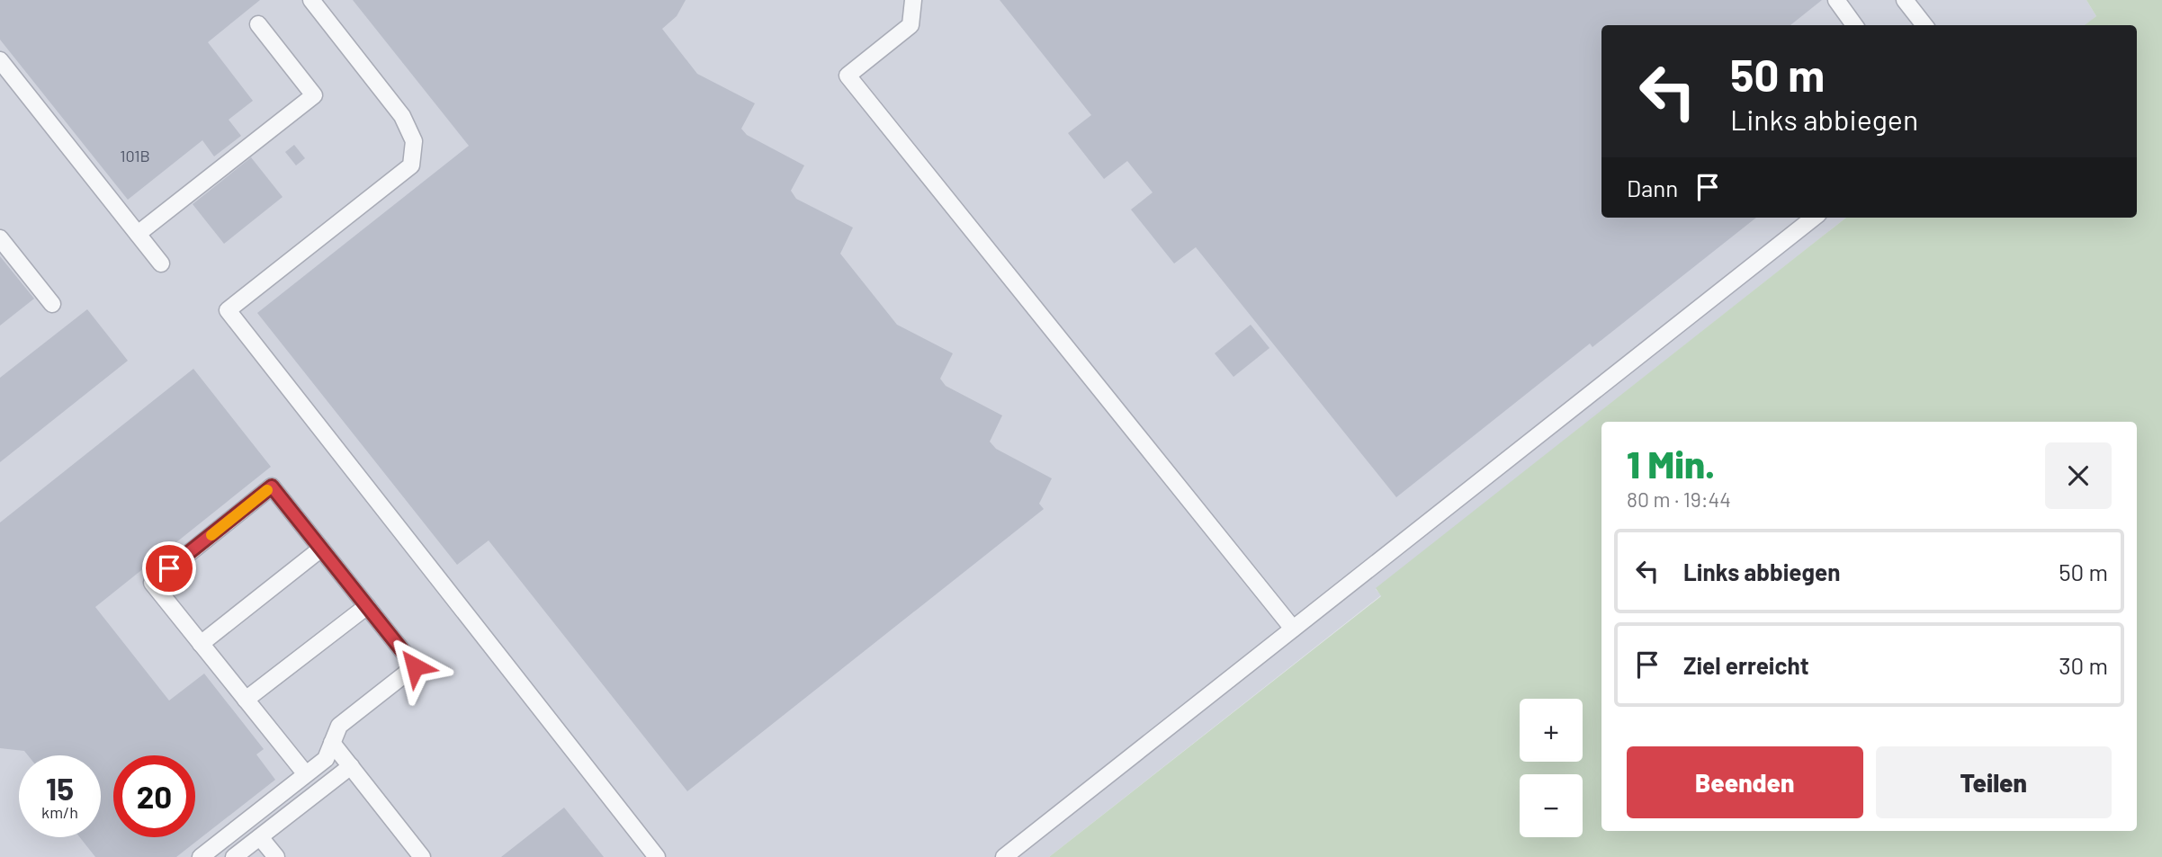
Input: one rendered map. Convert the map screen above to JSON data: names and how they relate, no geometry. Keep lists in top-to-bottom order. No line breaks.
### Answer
{"house_numbers":["101B"],"page":{"turn":["50 m","Links abbiegen"],"then":"Dann","heading":["1 Min.","80 m · 19:44"],"list":[{"name":"Links abbiegen","value":"50 m"},{"name":"Ziel erreicht","value":"30 m"}],"map_buttons":["+","−"],"buttons":["Beenden","Teilen"],"speed":"15 km/h","limit":"20"}}
